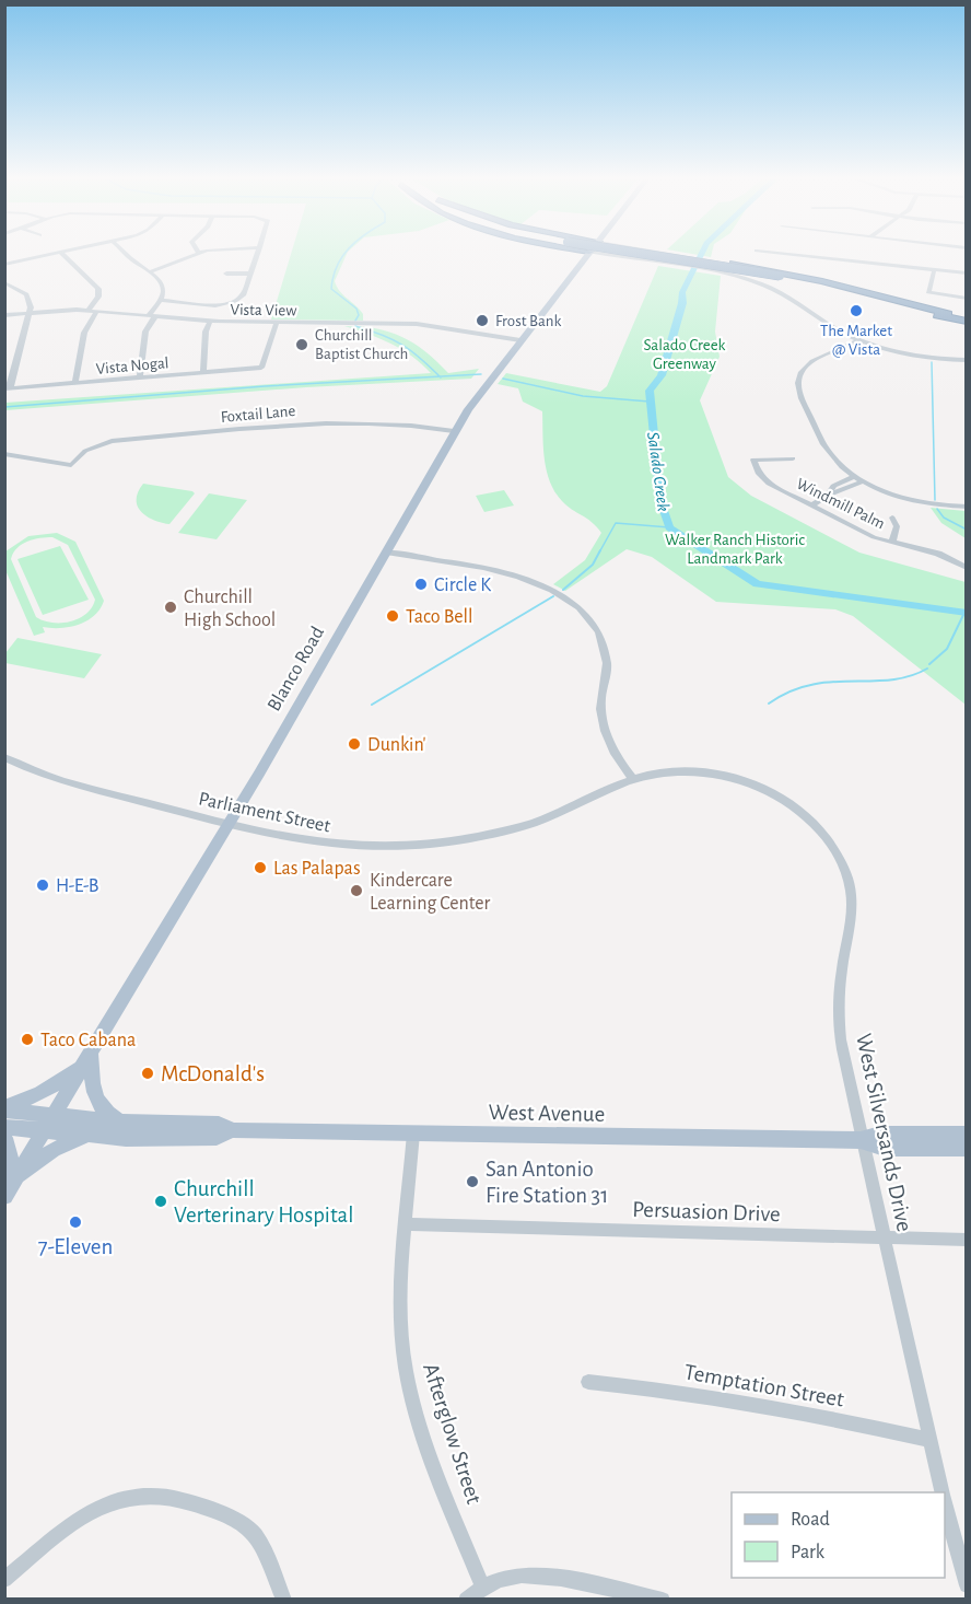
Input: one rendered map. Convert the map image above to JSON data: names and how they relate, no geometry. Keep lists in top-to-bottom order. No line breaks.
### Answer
{"streets":{"main road":["Blanco Road","West Avenue"],"street":["Vista View","Vista Nogal","Foxtail Lane","Windmill Palm","Parliament Street","West Silversands Drive","Persuasion Drive","Temptation Street","Afterglow Street"]},"crossings":[["Vista View","Vista Nogal"],["Vista View","Blanco Road"],["Foxtail Lane","Blanco Road"],["Blanco Road","Parliament Street"],["Blanco Road","West Avenue"],["Parliament Street","West Silversands Drive"],["West Avenue","West Silversands Drive"],["West Avenue","Afterglow Street"],["West Silversands Drive","Persuasion Drive"],["West Silversands Drive","Temptation Street"],["Persuasion Drive","Afterglow Street"]],"water":["Salado Creek"],"parks":["Salado Creek Greenway","Walker Ranch Historic Landmark Park"],"places":["The Market @ Vista","Frost Bank","Churchill Baptist Church","Circle K","Churchill High School","Taco Bell","Dunkin'","Las Palapas","H-E-B","Kindercare Learning Center","Taco Cabana","McDonald's","San Antonio Fire Station 31","Churchill Verterinary Hospital","7-Eleven"],"legend":["Road","Park"]}
